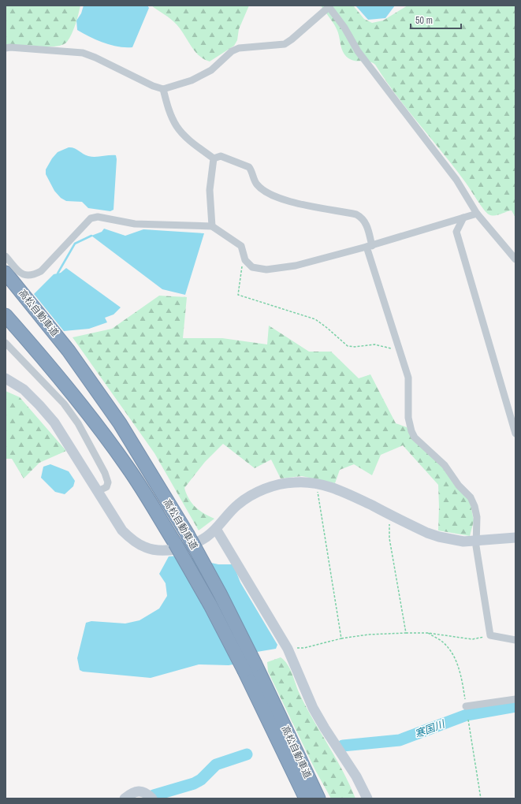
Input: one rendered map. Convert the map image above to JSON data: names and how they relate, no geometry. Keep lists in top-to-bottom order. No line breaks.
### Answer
{"streets":{"highway":["高松自動車道"]},"water":["寒国川"],"scale_bar":"50 m"}
